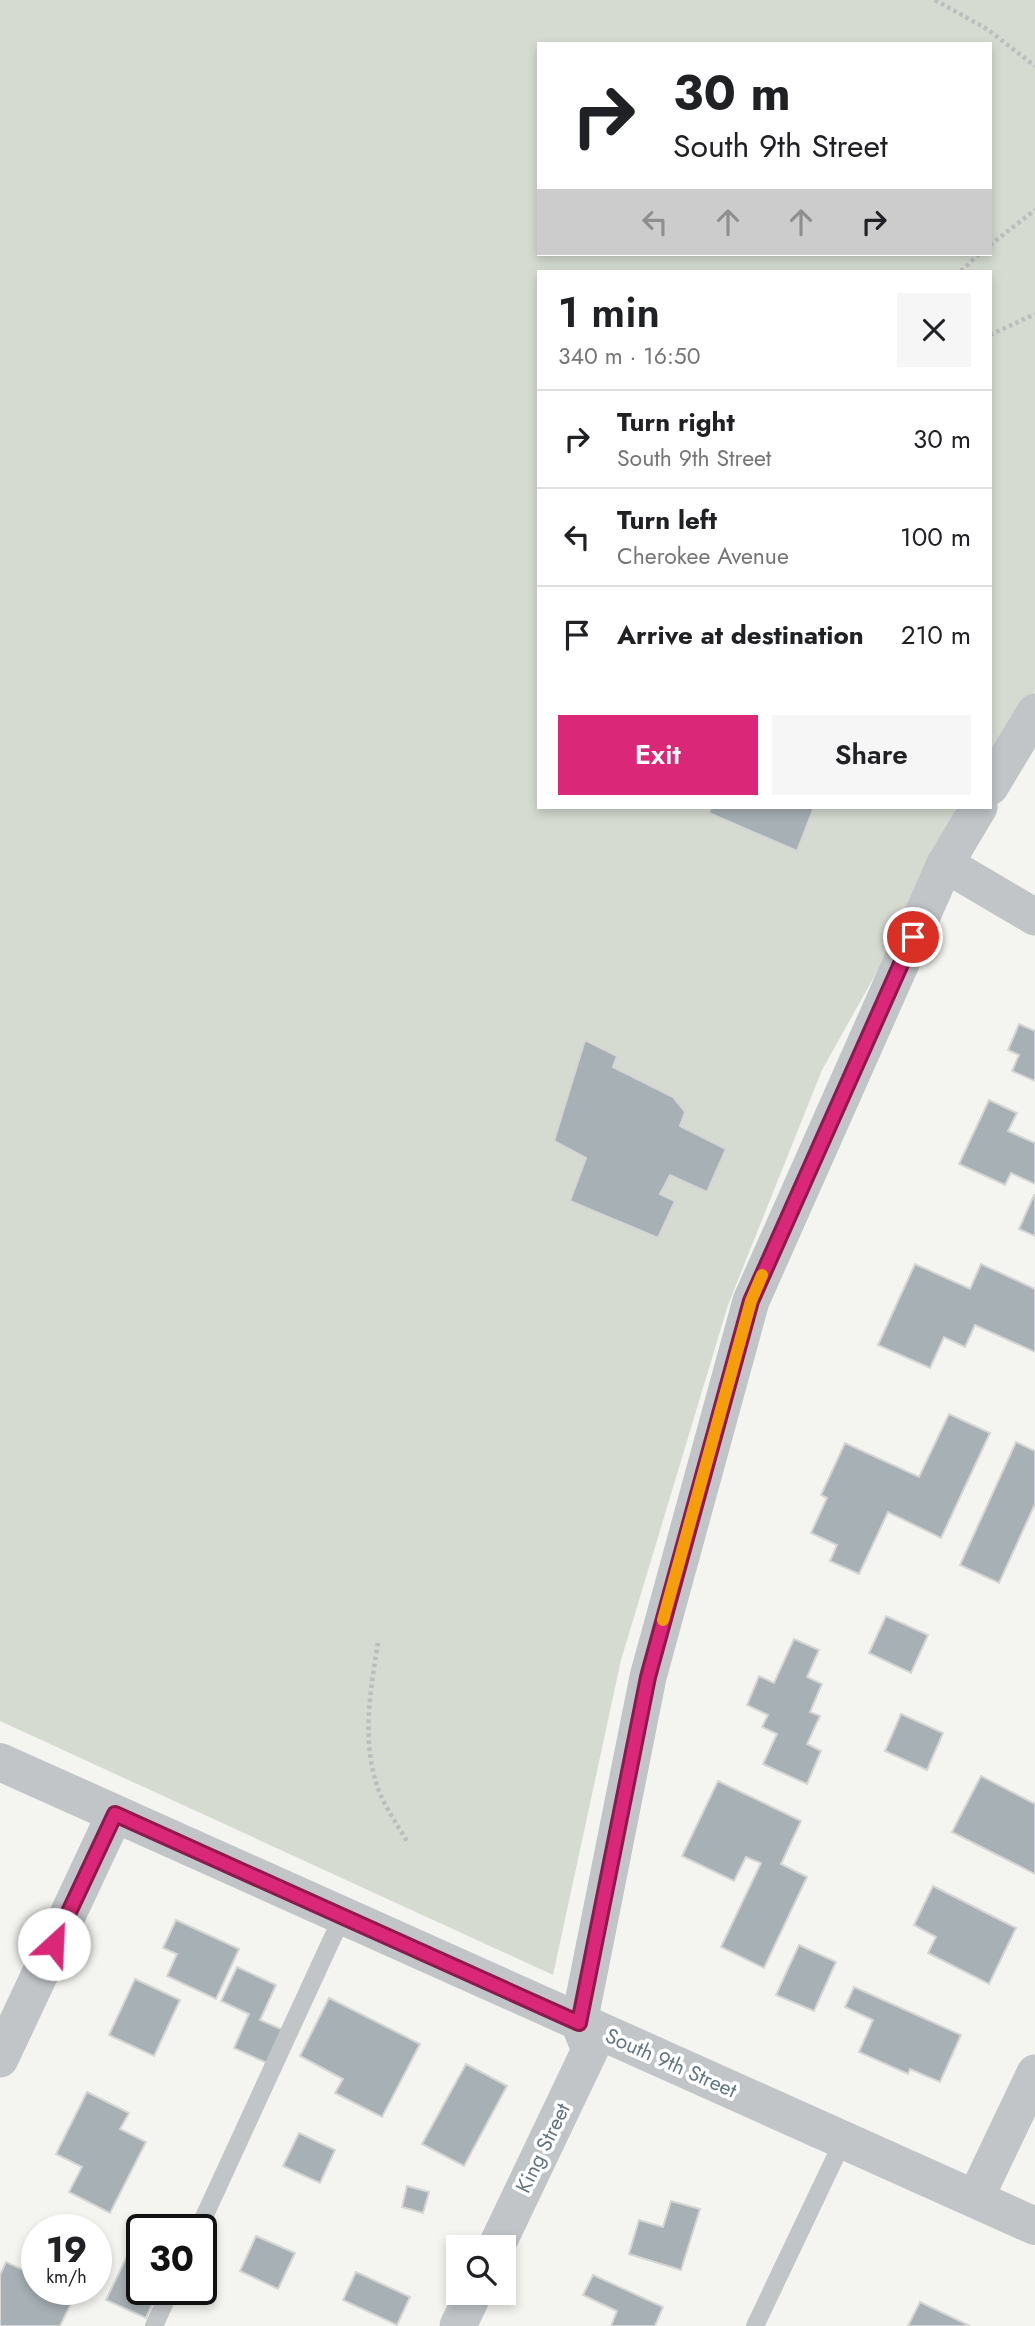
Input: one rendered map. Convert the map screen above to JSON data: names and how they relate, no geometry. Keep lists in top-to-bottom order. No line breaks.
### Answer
{"streets":{"street":["South 9th Street","King Street"]},"crossings":[["South 9th Street","King Street"]],"page":{"turn":["30 m","South 9th Street"],"heading":["1 min","340 m · 16:50"],"list":[{"name":"Turn right","note":"South 9th Street","value":"30 m"},{"name":"Turn left","note":"Cherokee Avenue","value":"100 m"},{"name":"Arrive at destination","value":"210 m"}],"buttons":["Exit","Share"],"speed":"19 km/h","limit":"30"}}
